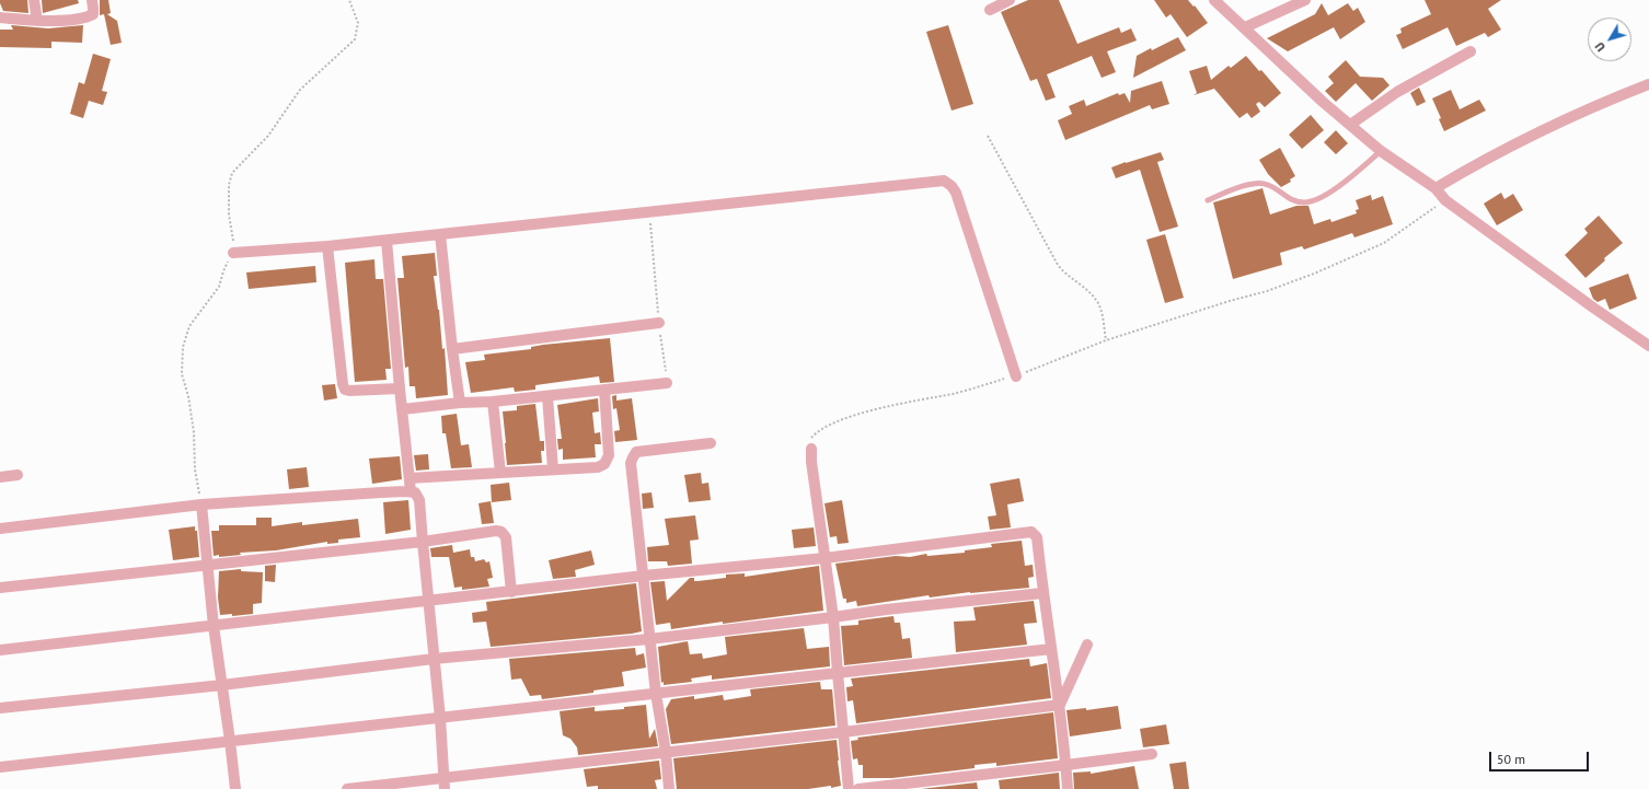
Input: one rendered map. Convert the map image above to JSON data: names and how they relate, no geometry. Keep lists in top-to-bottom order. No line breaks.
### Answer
{"scale_bar":"50 m","north":"bottom left"}
